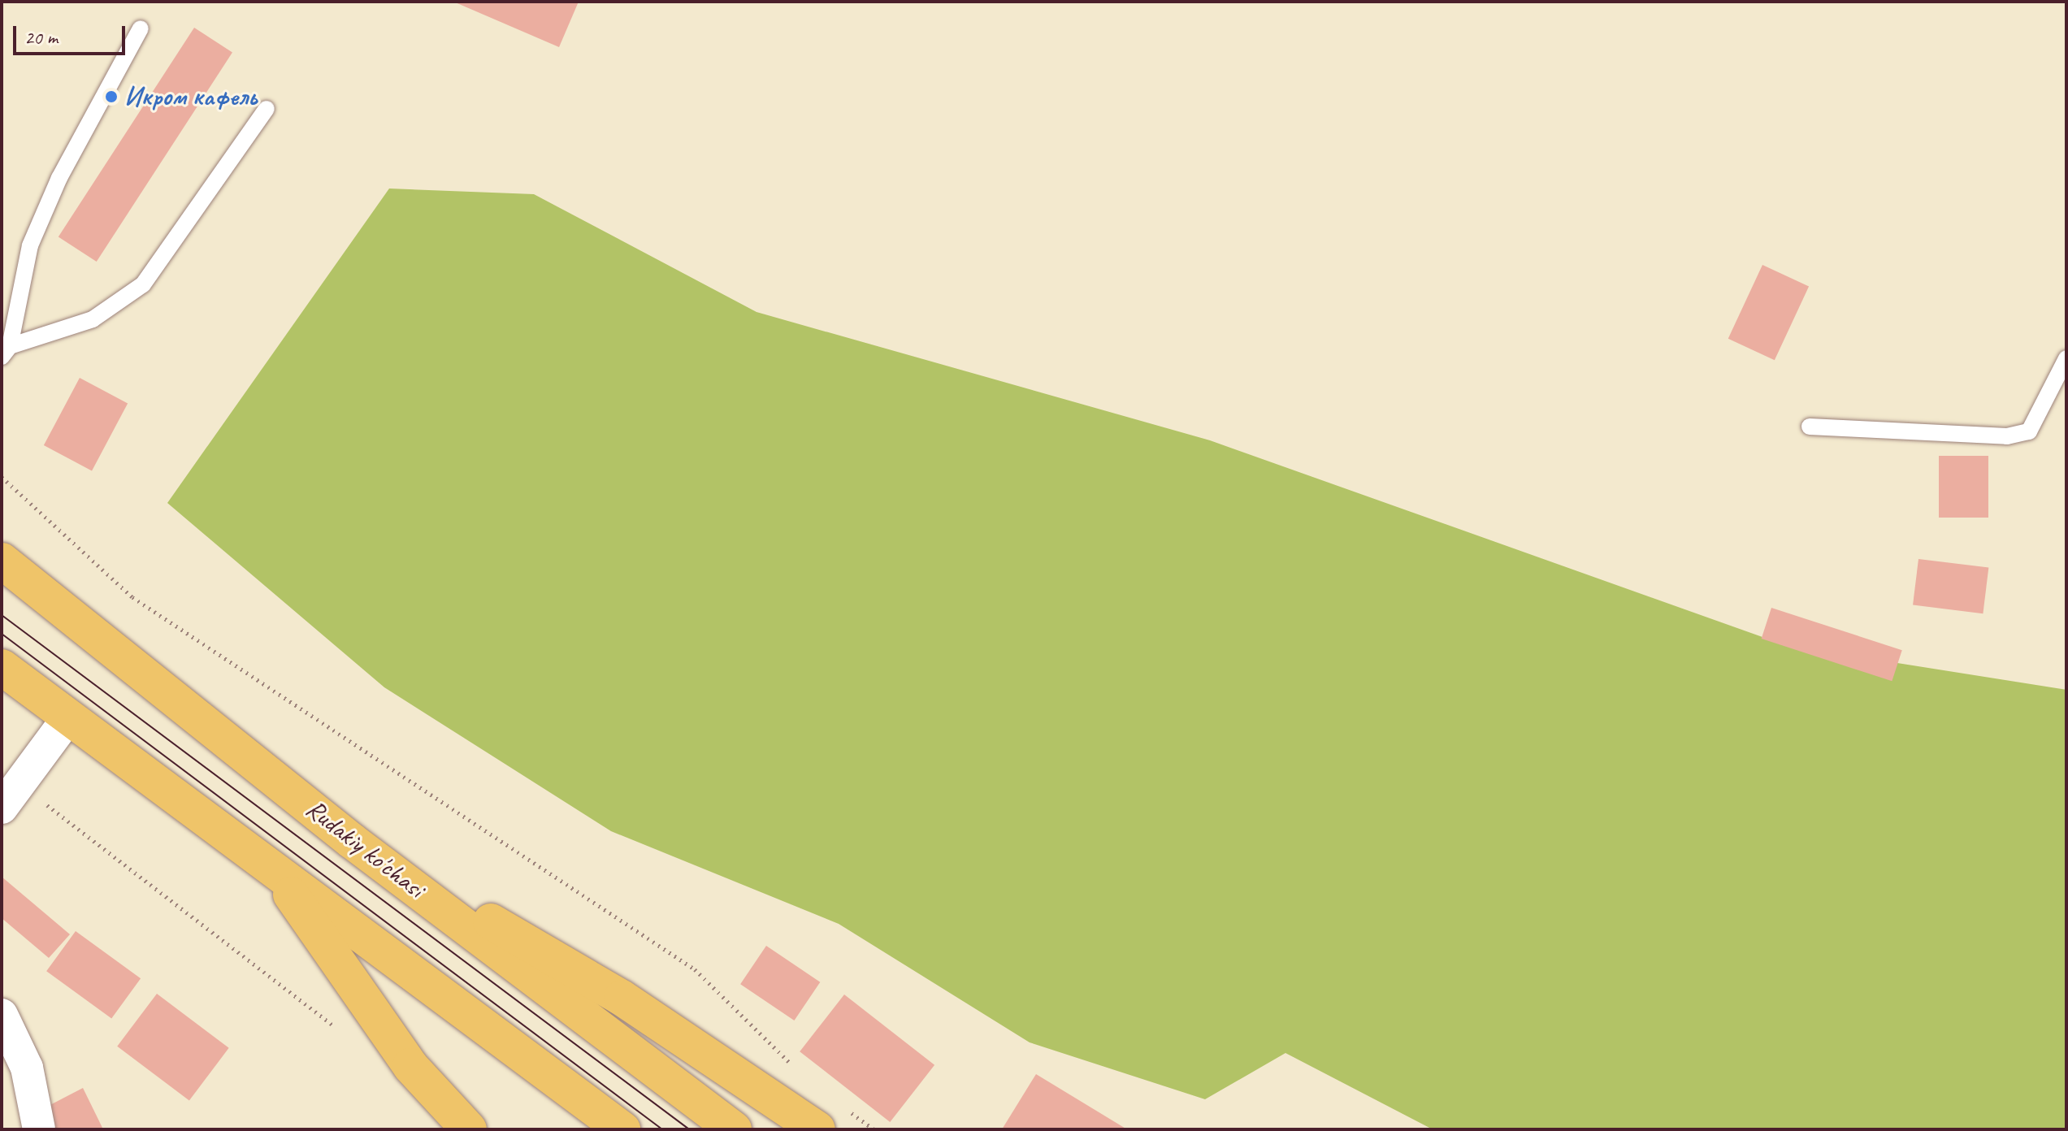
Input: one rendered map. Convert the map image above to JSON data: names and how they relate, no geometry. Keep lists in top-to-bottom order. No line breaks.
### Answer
{"streets":{"main road":["Rudakiy ko'chasi"]},"places":["Икром кафель"],"scale_bar":"20 m"}
